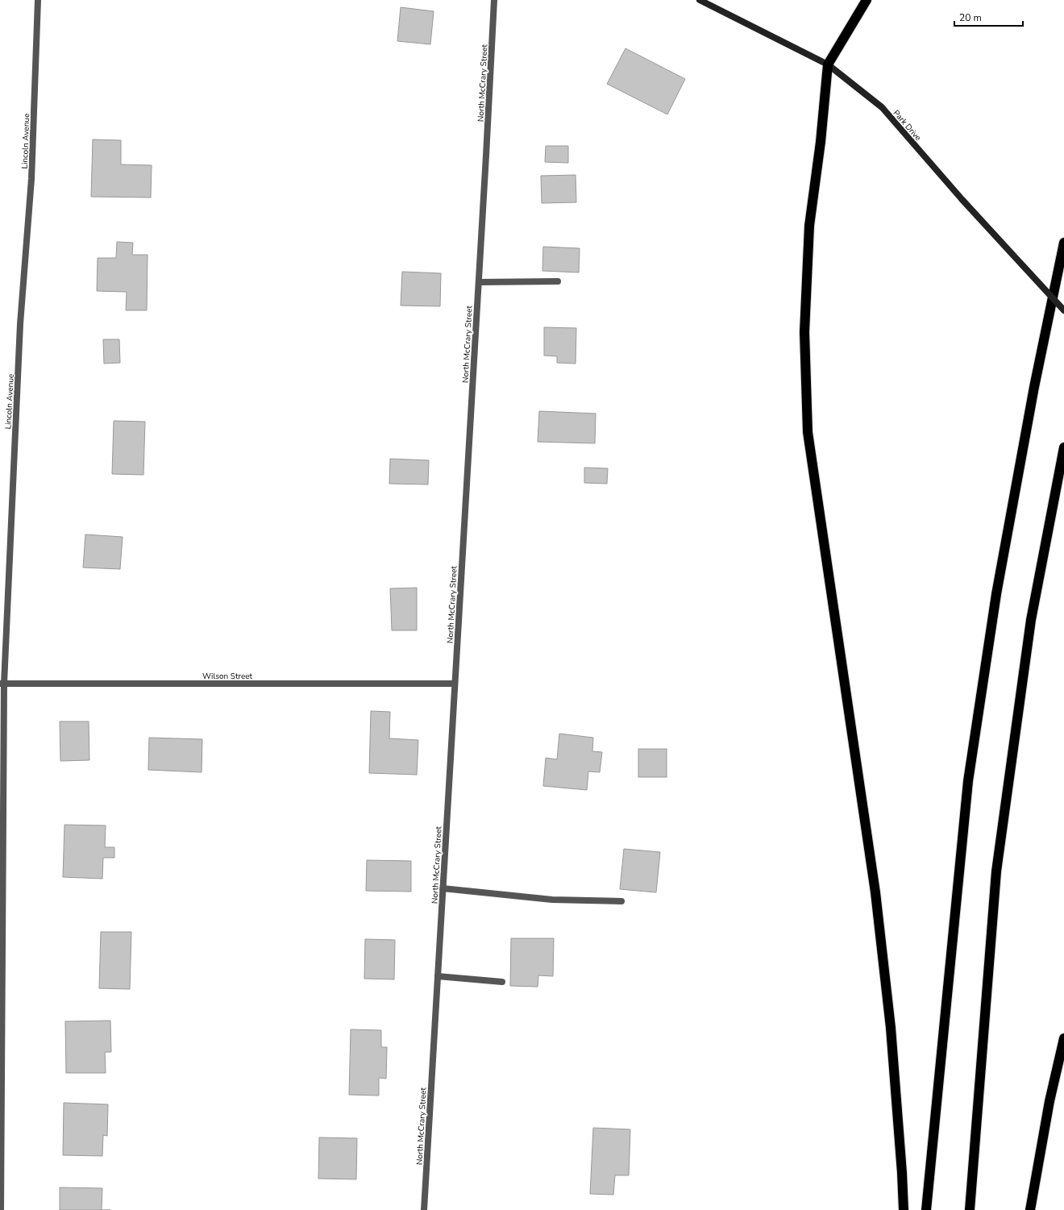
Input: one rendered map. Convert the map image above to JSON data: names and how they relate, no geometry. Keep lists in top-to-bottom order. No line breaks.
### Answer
{"streets":{"main road":["Park Drive"],"street":["North McCrary Street","Lincoln Avenue","Wilson Street"]},"crossings":[["North McCrary Street","Wilson Street"],["Lincoln Avenue","Wilson Street"]],"scale_bar":"20 m"}
